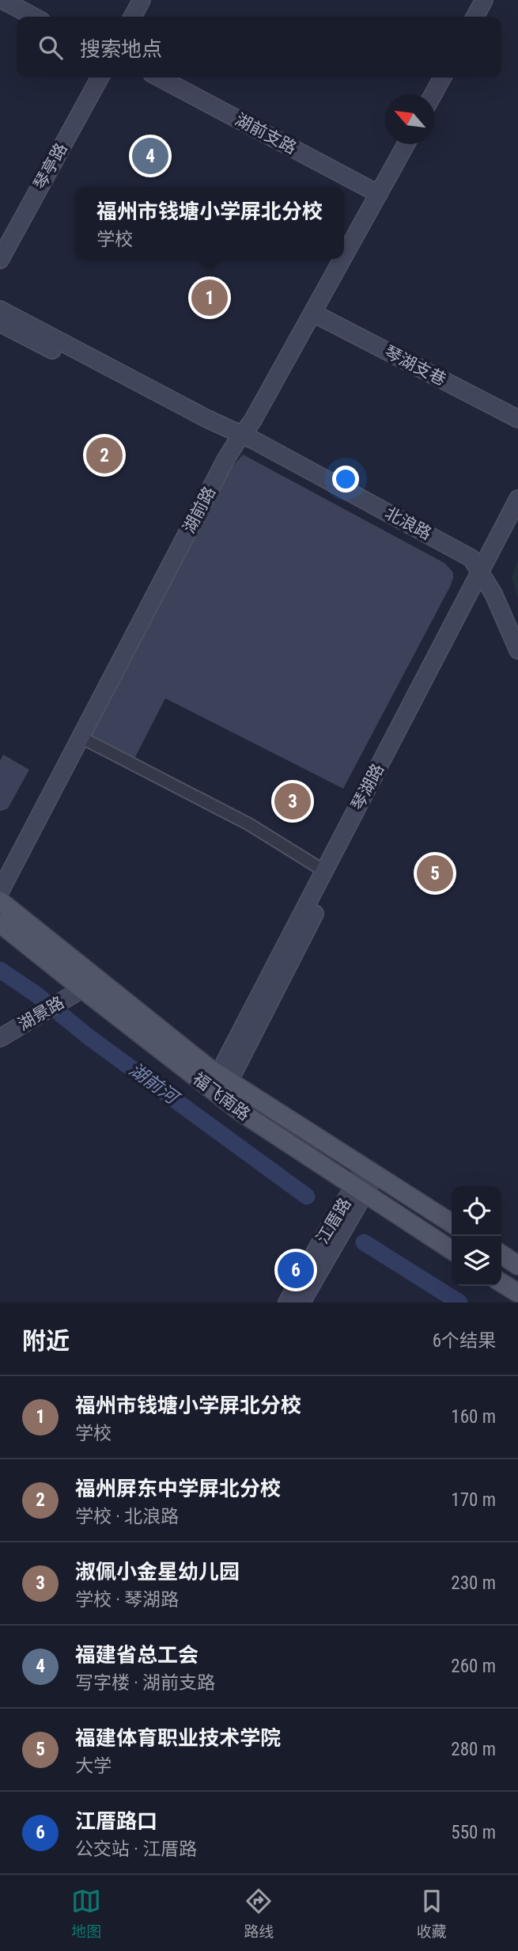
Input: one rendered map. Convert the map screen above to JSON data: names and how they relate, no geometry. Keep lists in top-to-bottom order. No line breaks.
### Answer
{"streets":{"main road":["福飞南路"],"street":["湖前支路","琴亭路","琴湖支巷","湖前路","北浪路","琴湖路","湖景路","江厝路"]},"crossings":[["湖前支路","湖前路"],["琴湖支巷","湖前路"],["湖前路","北浪路"],["北浪路","琴湖路"],["琴湖路","福飞南路"],["湖景路","福飞南路"],["福飞南路","江厝路"]],"water":["湖前河"],"north":"top left","page":{"search":"搜索地点","pins":["4","1","2","3","5","6"],"popup":["福州市钱塘小学屏北分校","学校"],"heading":["附近","6个结果"],"list":[{"mark":"1","name":"福州市钱塘小学屏北分校","note":"学校","value":"160 m"},{"mark":"2","name":"福州屏东中学屏北分校","note":"学校 · 北浪路","value":"170 m"},{"mark":"3","name":"淑佩小金星幼儿园","note":"学校 · 琴湖路","value":"230 m"},{"mark":"4","name":"福建省总工会","note":"写字楼 · 湖前支路","value":"260 m"},{"mark":"5","name":"福建体育职业技术学院","note":"大学","value":"280 m"},{"mark":"6","name":"江厝路口","note":"公交站 · 江厝路","value":"550 m"}],"nav":["地图","路线","收藏"]}}
